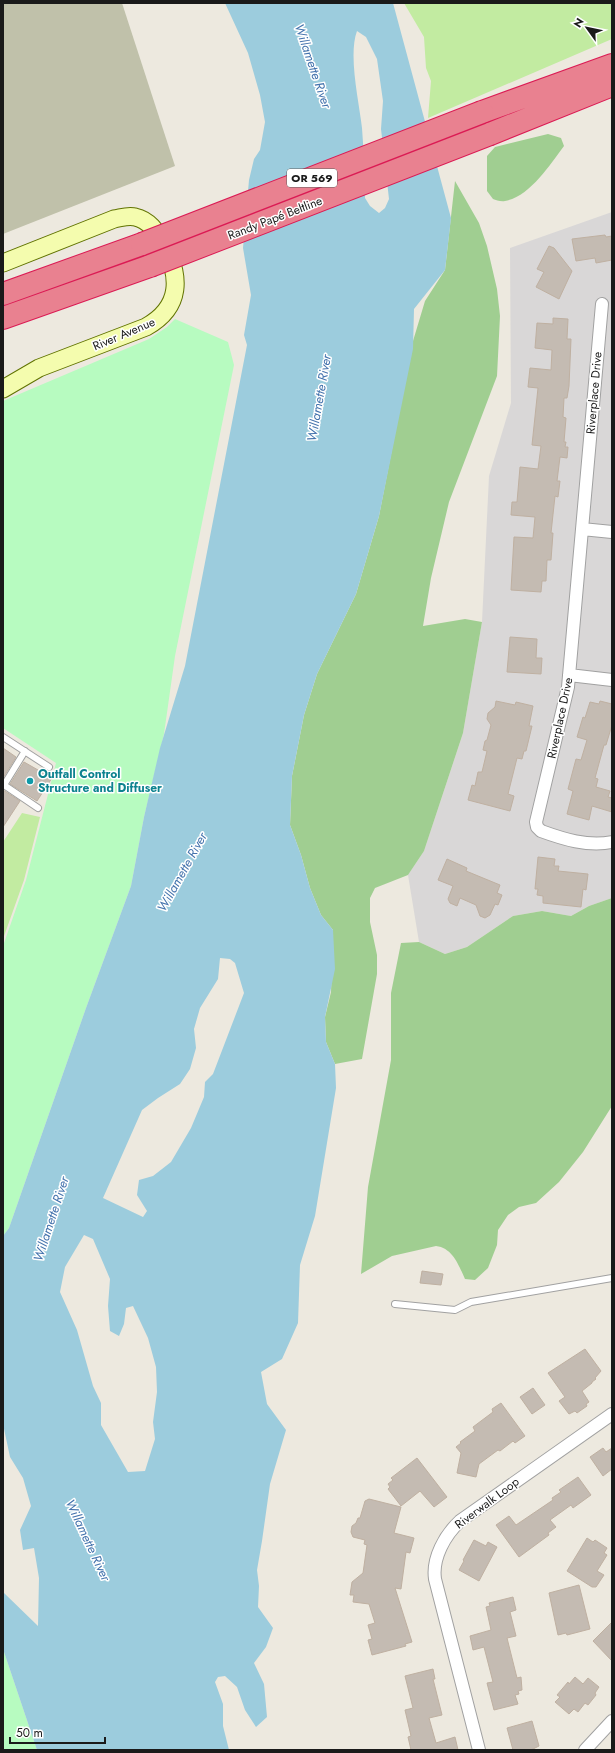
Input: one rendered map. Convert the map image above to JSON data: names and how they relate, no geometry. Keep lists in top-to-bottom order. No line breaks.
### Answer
{"streets":{"highway":["OR 569","Randy Papé Beltline"],"street":["River Avenue","Riverplace Drive","Riverwalk Loop"]},"water":["Willamette River"],"places":["Outfall Control Structure and Diffuser"],"scale_bar":"50 m","north":"top left"}
